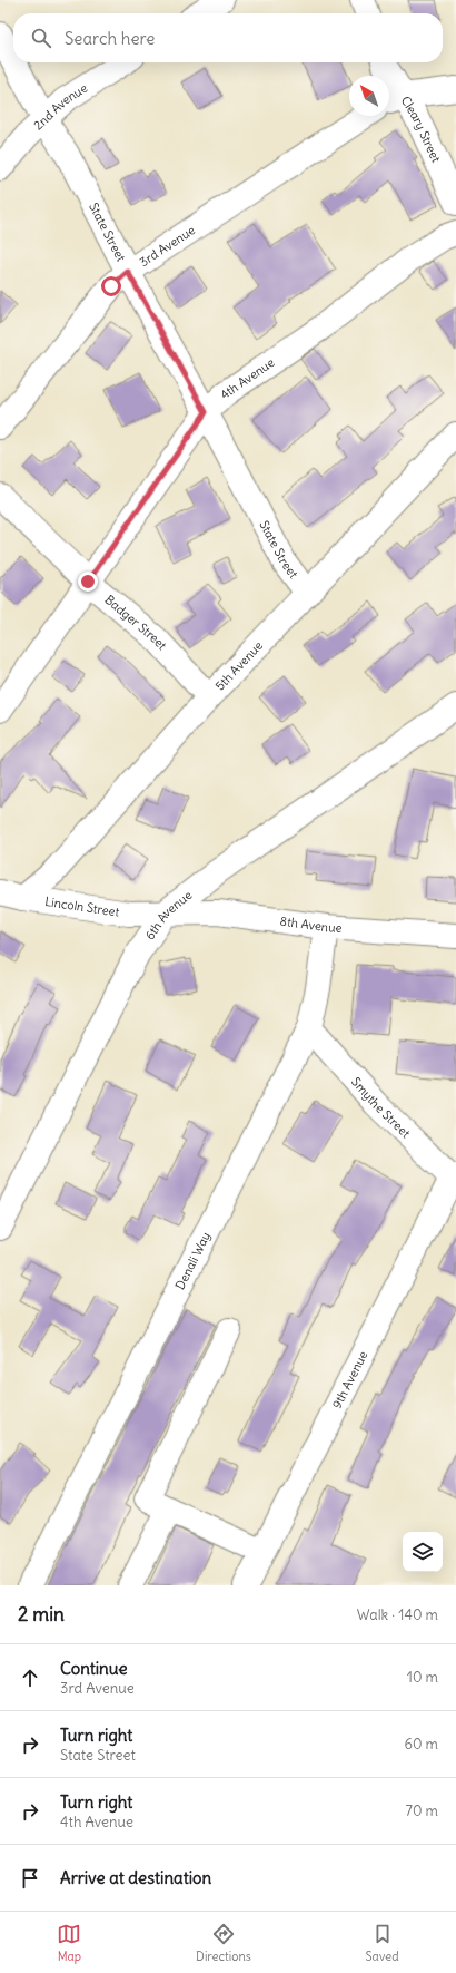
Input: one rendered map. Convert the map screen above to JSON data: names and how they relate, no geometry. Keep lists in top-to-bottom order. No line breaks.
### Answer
{"streets":{"street":["2nd Avenue","Cleary Street","State Street","3rd Avenue","4th Avenue","Badger Street","5th Avenue","Lincoln Street","6th Avenue","8th Avenue","Smythe Street","Denali Way","9th Avenue"]},"crossings":[["2nd Avenue","State Street"],["State Street","3rd Avenue"],["State Street","4th Avenue"],["State Street","5th Avenue"],["4th Avenue","Badger Street"],["Badger Street","5th Avenue"],["5th Avenue","Lincoln Street"],["Lincoln Street","6th Avenue"],["Lincoln Street","8th Avenue"],["6th Avenue","8th Avenue"],["8th Avenue","Denali Way"],["Smythe Street","Denali Way"],["Smythe Street","9th Avenue"]],"north":"top left","page":{"search":"Search here","heading":["2 min","Walk · 140 m"],"list":[["Continue","3rd Avenue","10 m"],["Turn right","State Street","60 m"],["Turn right","4th Avenue","70 m"],"Arrive at destination"],"nav":["Map","Directions","Saved"]}}
